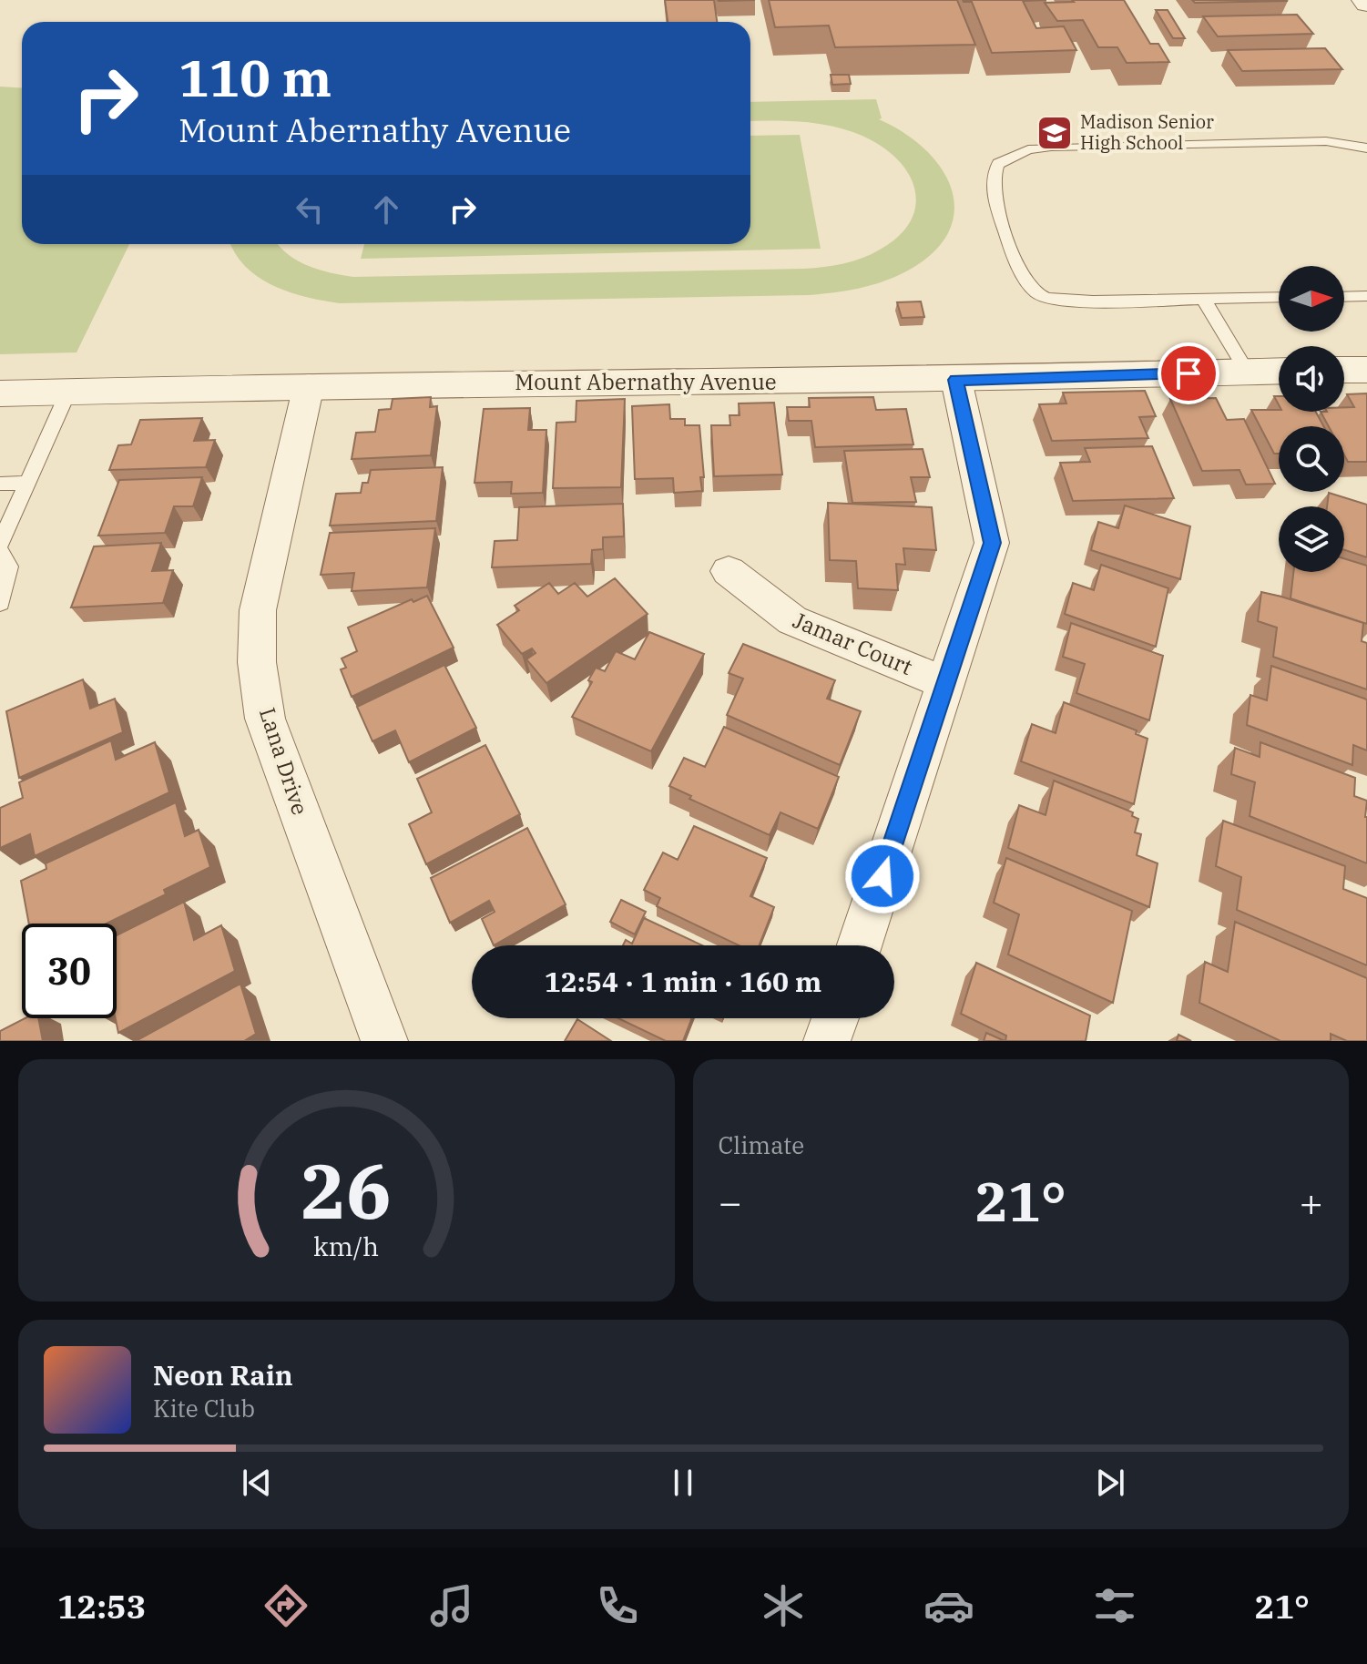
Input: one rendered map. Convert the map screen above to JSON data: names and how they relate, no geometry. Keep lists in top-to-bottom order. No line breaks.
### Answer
{"streets":{"street":["Mount Abernathy Avenue","Jamar Court","Lana Drive"]},"crossings":[["Mount Abernathy Avenue","Lana Drive"]],"places":{"school or university":["Madison Senior High School"]},"north":"right","page":{"turn":["110 m","Mount Abernathy Avenue"],"limit":"30","trip":"12:54 · 1 min · 160 m","tile":"Climate","heat":["−","21°","+"],"song":["Neon Rain","Kite Club"],"tabs":["12:53","21°"],"gauge":["26","km/h"]}}
